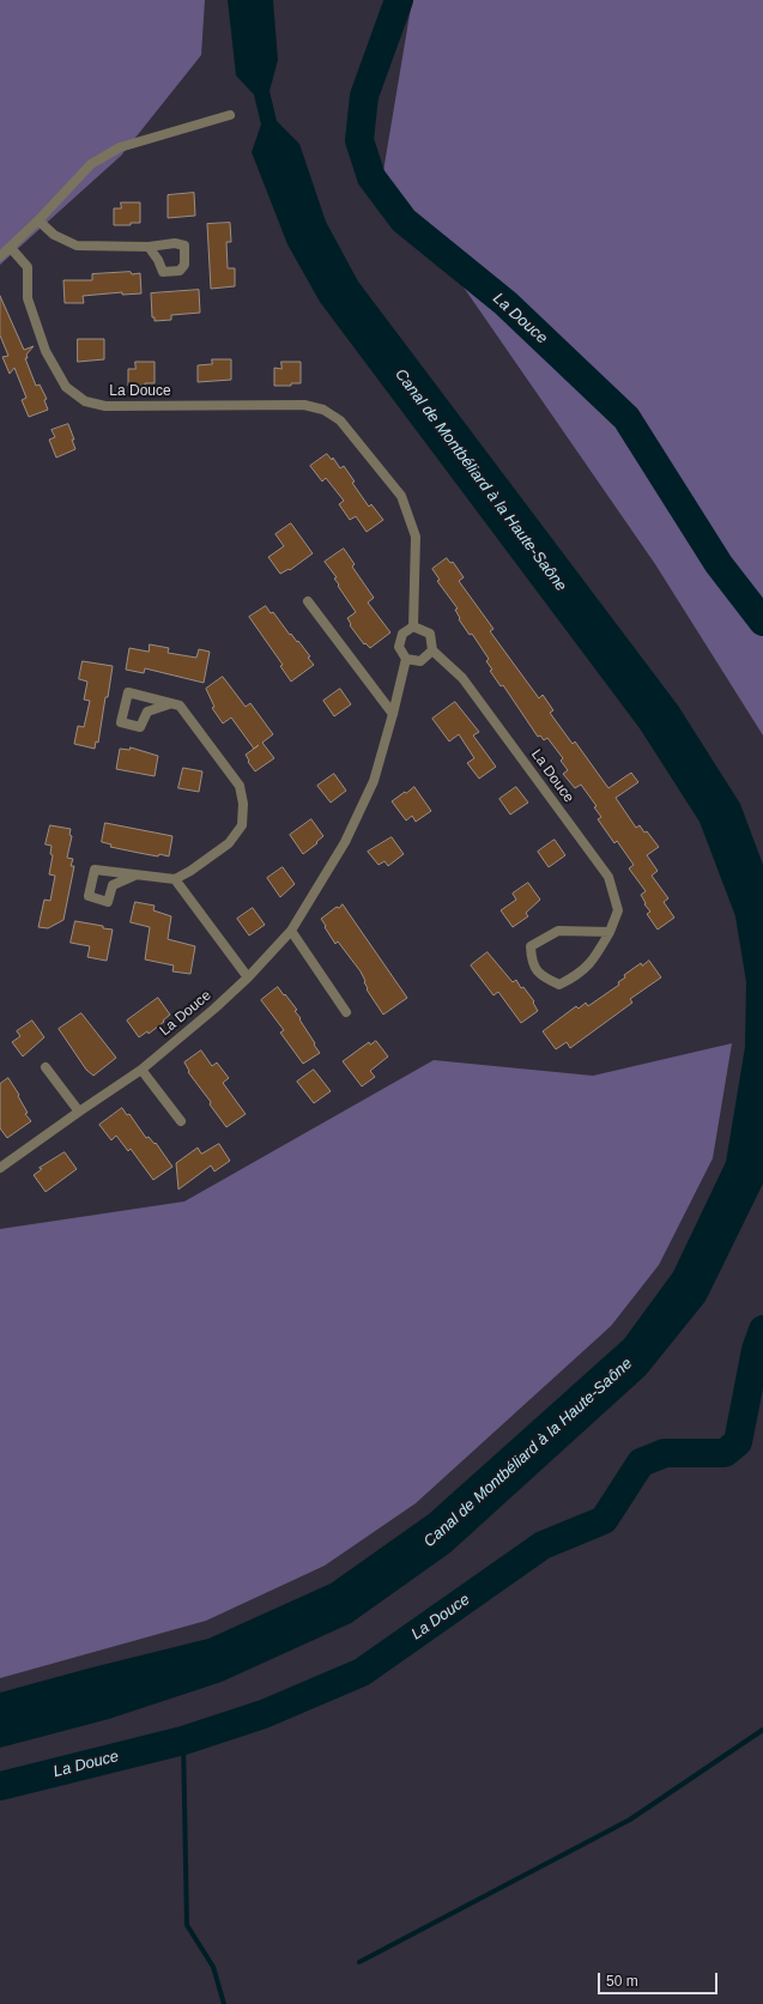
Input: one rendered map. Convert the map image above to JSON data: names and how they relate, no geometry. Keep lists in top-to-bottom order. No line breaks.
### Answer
{"streets":{"street":["La Douce"]},"water":["La Douce","Canal de Montbéliard à la Haute-Saône"],"scale_bar":"50 m"}
